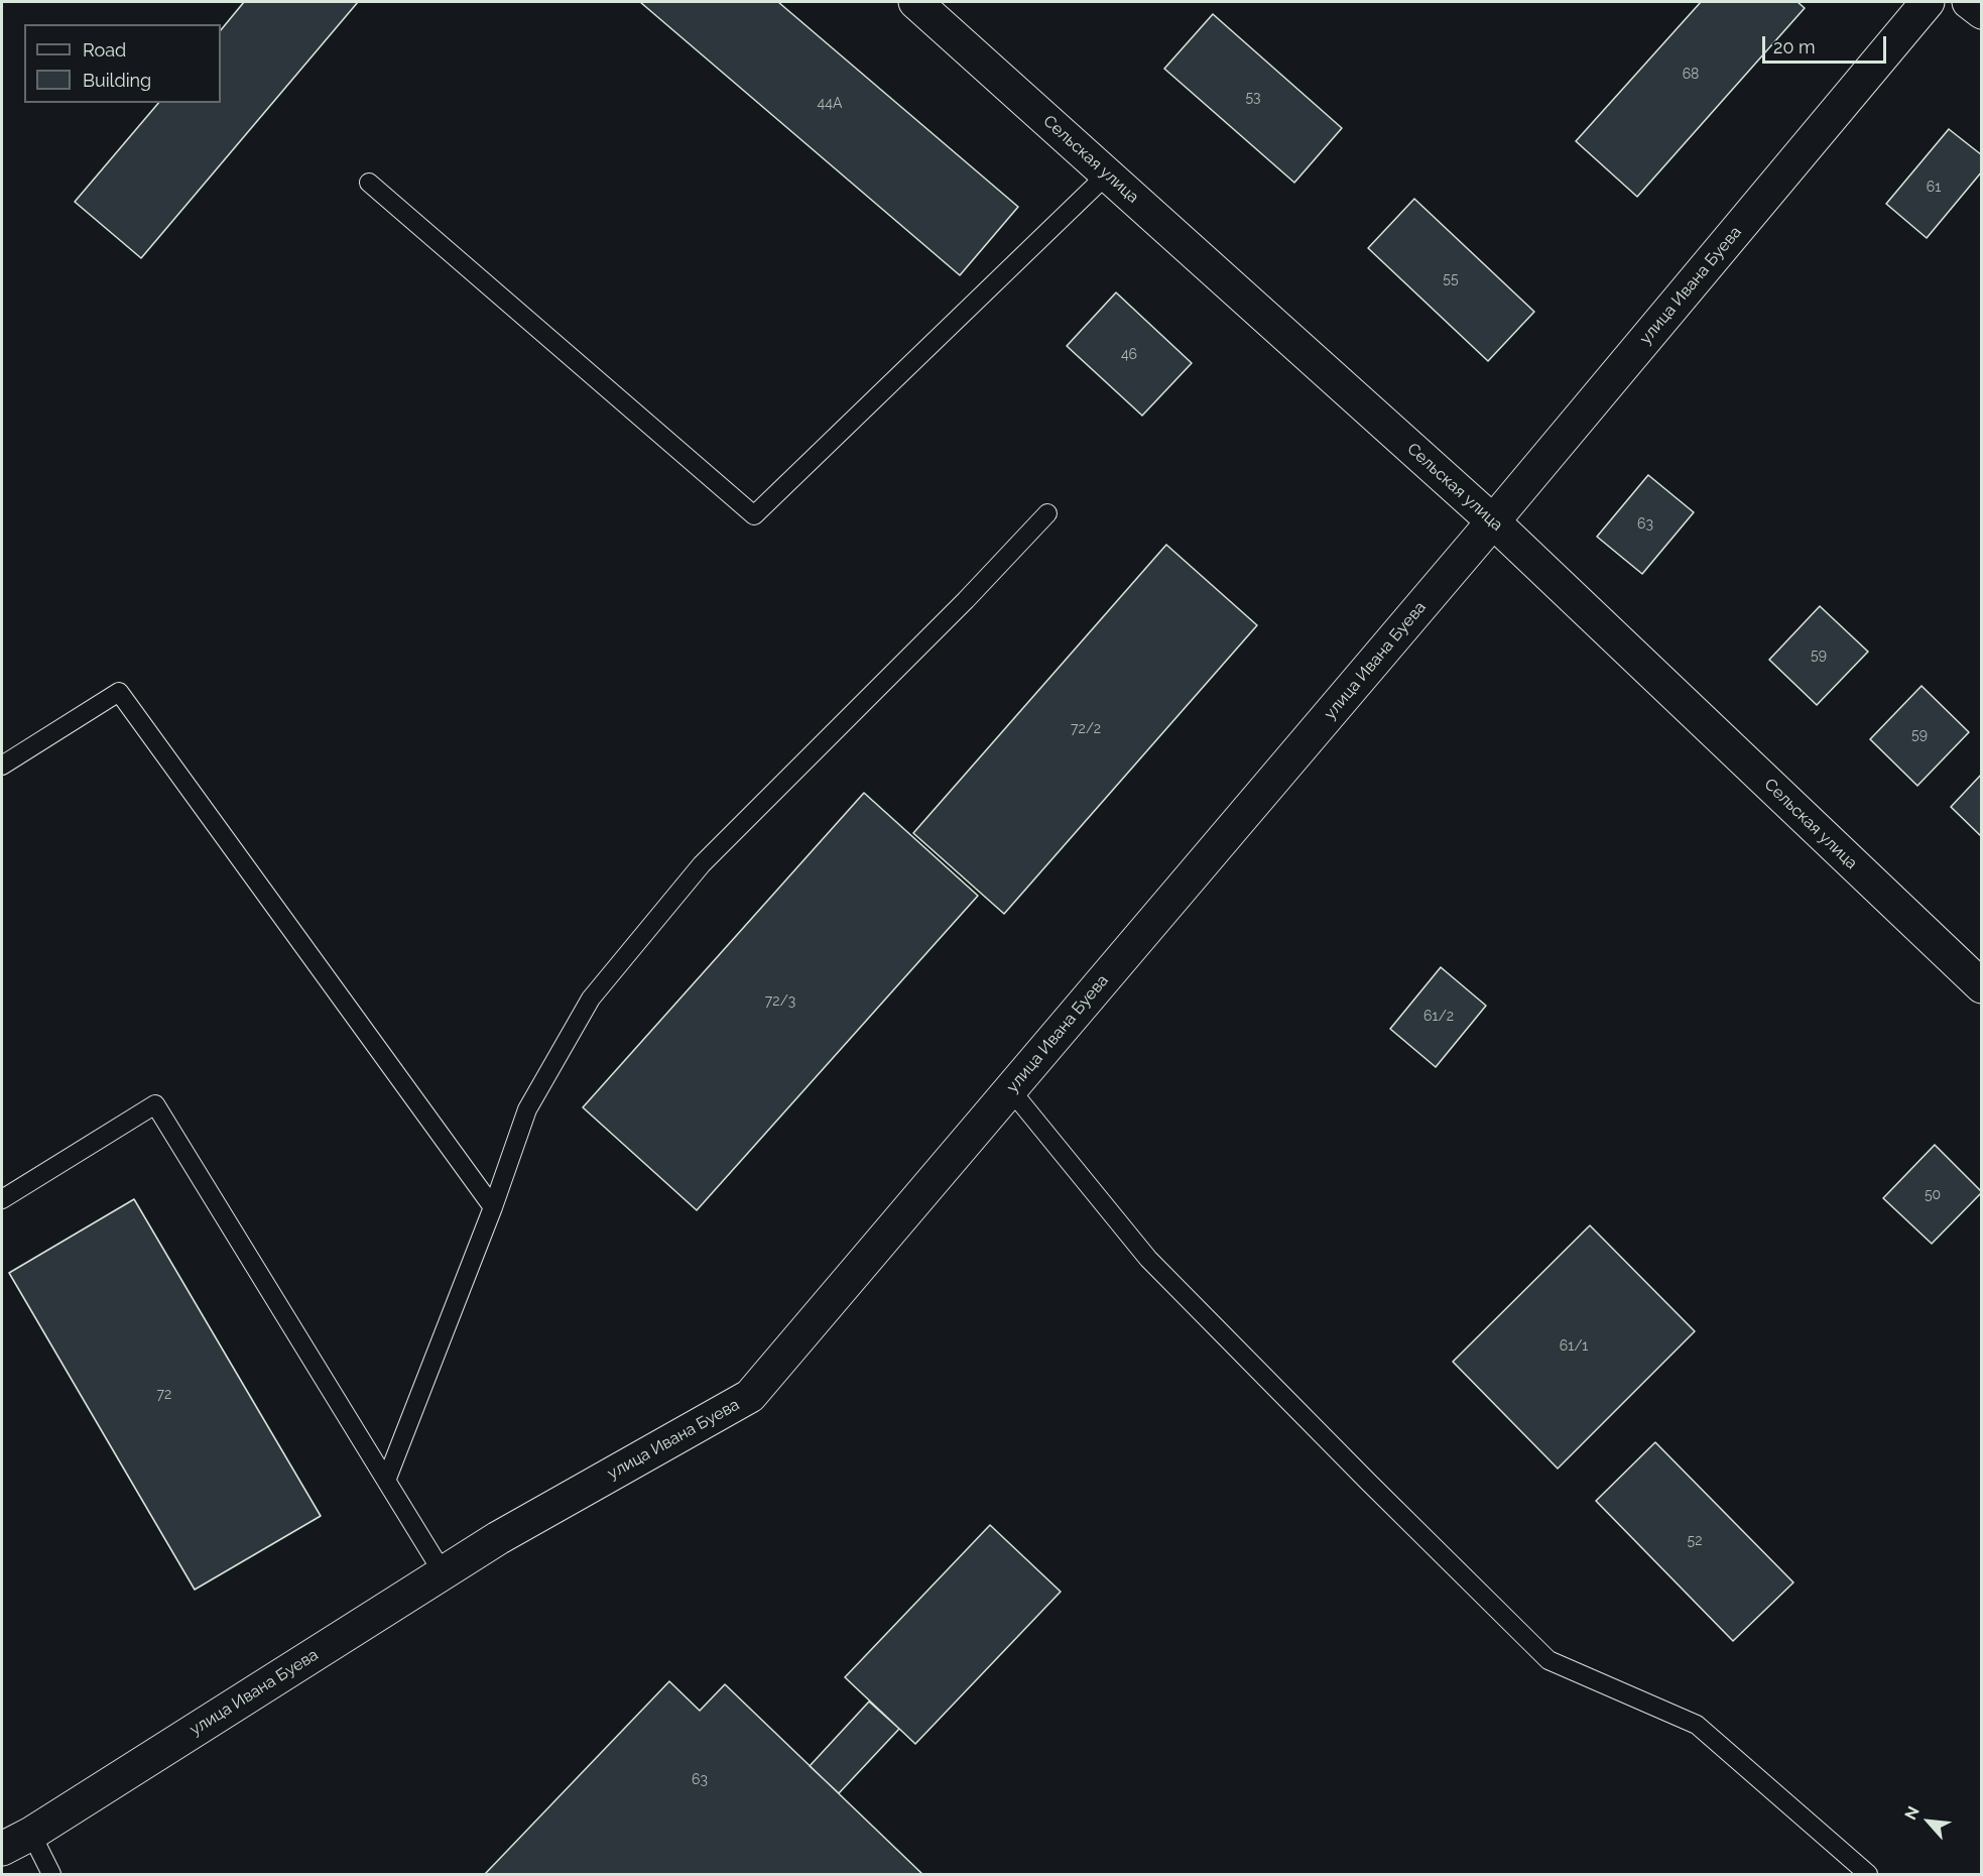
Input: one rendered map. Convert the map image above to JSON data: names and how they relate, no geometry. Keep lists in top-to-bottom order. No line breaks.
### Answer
{"streets":{"street":["Сельская улица","улица Ивана Буева"]},"crossings":[["Сельская улица","улица Ивана Буева"]],"house_numbers":["68","53","44А","61","55","46","63","59","72/2","59","72/3","61/2","50","61/1","72","52","63"],"legend":["Road","Building"],"scale_bar":"20 m","north":"top left"}
